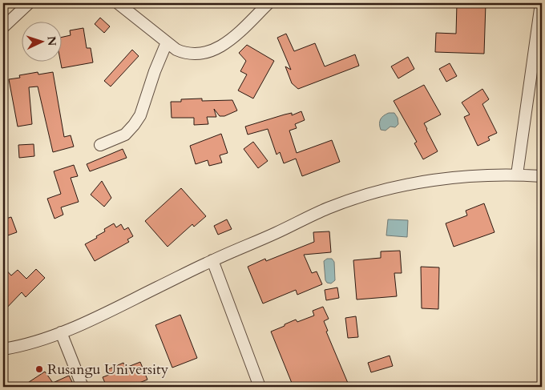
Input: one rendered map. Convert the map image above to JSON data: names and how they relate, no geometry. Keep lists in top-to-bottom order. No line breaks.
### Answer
{"places":["Rusangu University"],"north":"right"}
